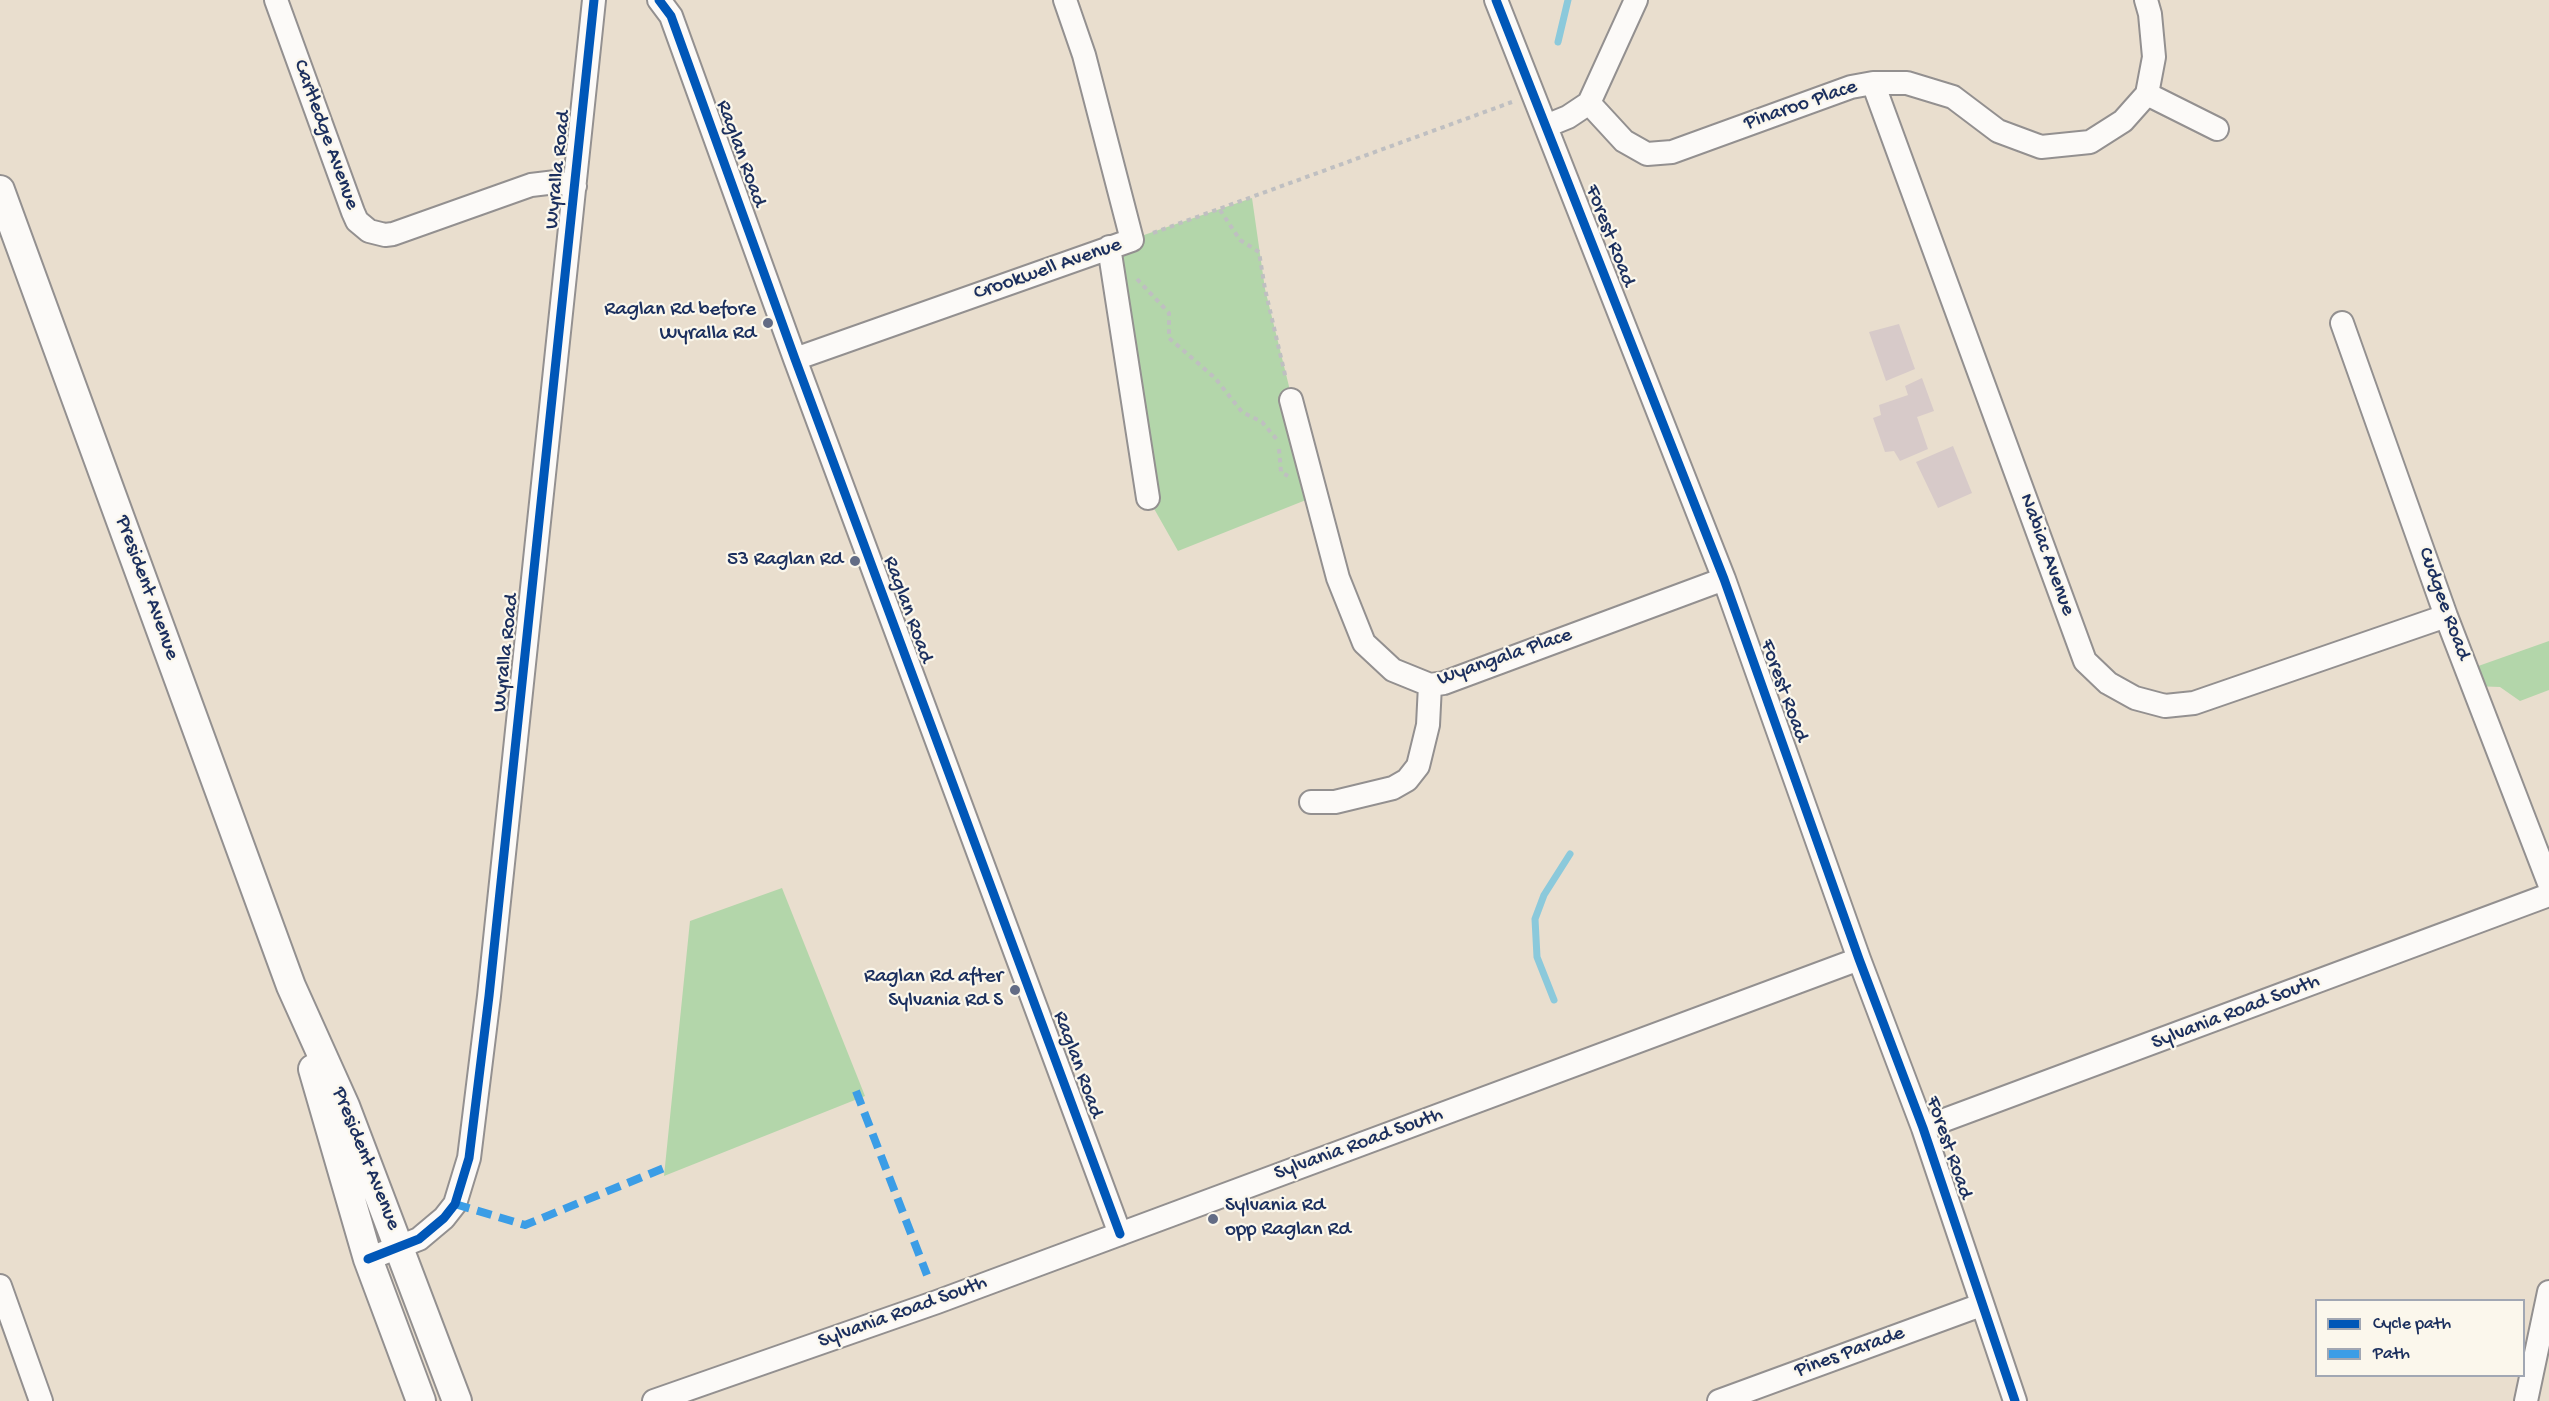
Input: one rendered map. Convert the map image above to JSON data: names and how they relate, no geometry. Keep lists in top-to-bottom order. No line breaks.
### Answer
{"streets":{"main road":["President Avenue"],"street":["Pinaroo Place","Cartledge Avenue","Raglan Road","Wyralla Road","Forest Road","Crookwell Avenue","Nabiac Avenue","Cudgee Road","Wyangala Place","Sylvania Road South","Pines Parade"]},"crossings":[["Pinaroo Place","Nabiac Avenue"],["Cartledge Avenue","Wyralla Road"],["Raglan Road","Crookwell Avenue"],["Raglan Road","Sylvania Road South"],["Wyralla Road","President Avenue"],["Forest Road","Wyangala Place"],["Forest Road","Sylvania Road South"],["Forest Road","Pines Parade"],["Nabiac Avenue","Cudgee Road"]],"places":["Raglan Rd before Wyralla Rd","53 Raglan Rd","Raglan Rd after Sylvania Rd S","Sylvania Rd opp Raglan Rd"],"legend":["Cycle path","Path"]}
